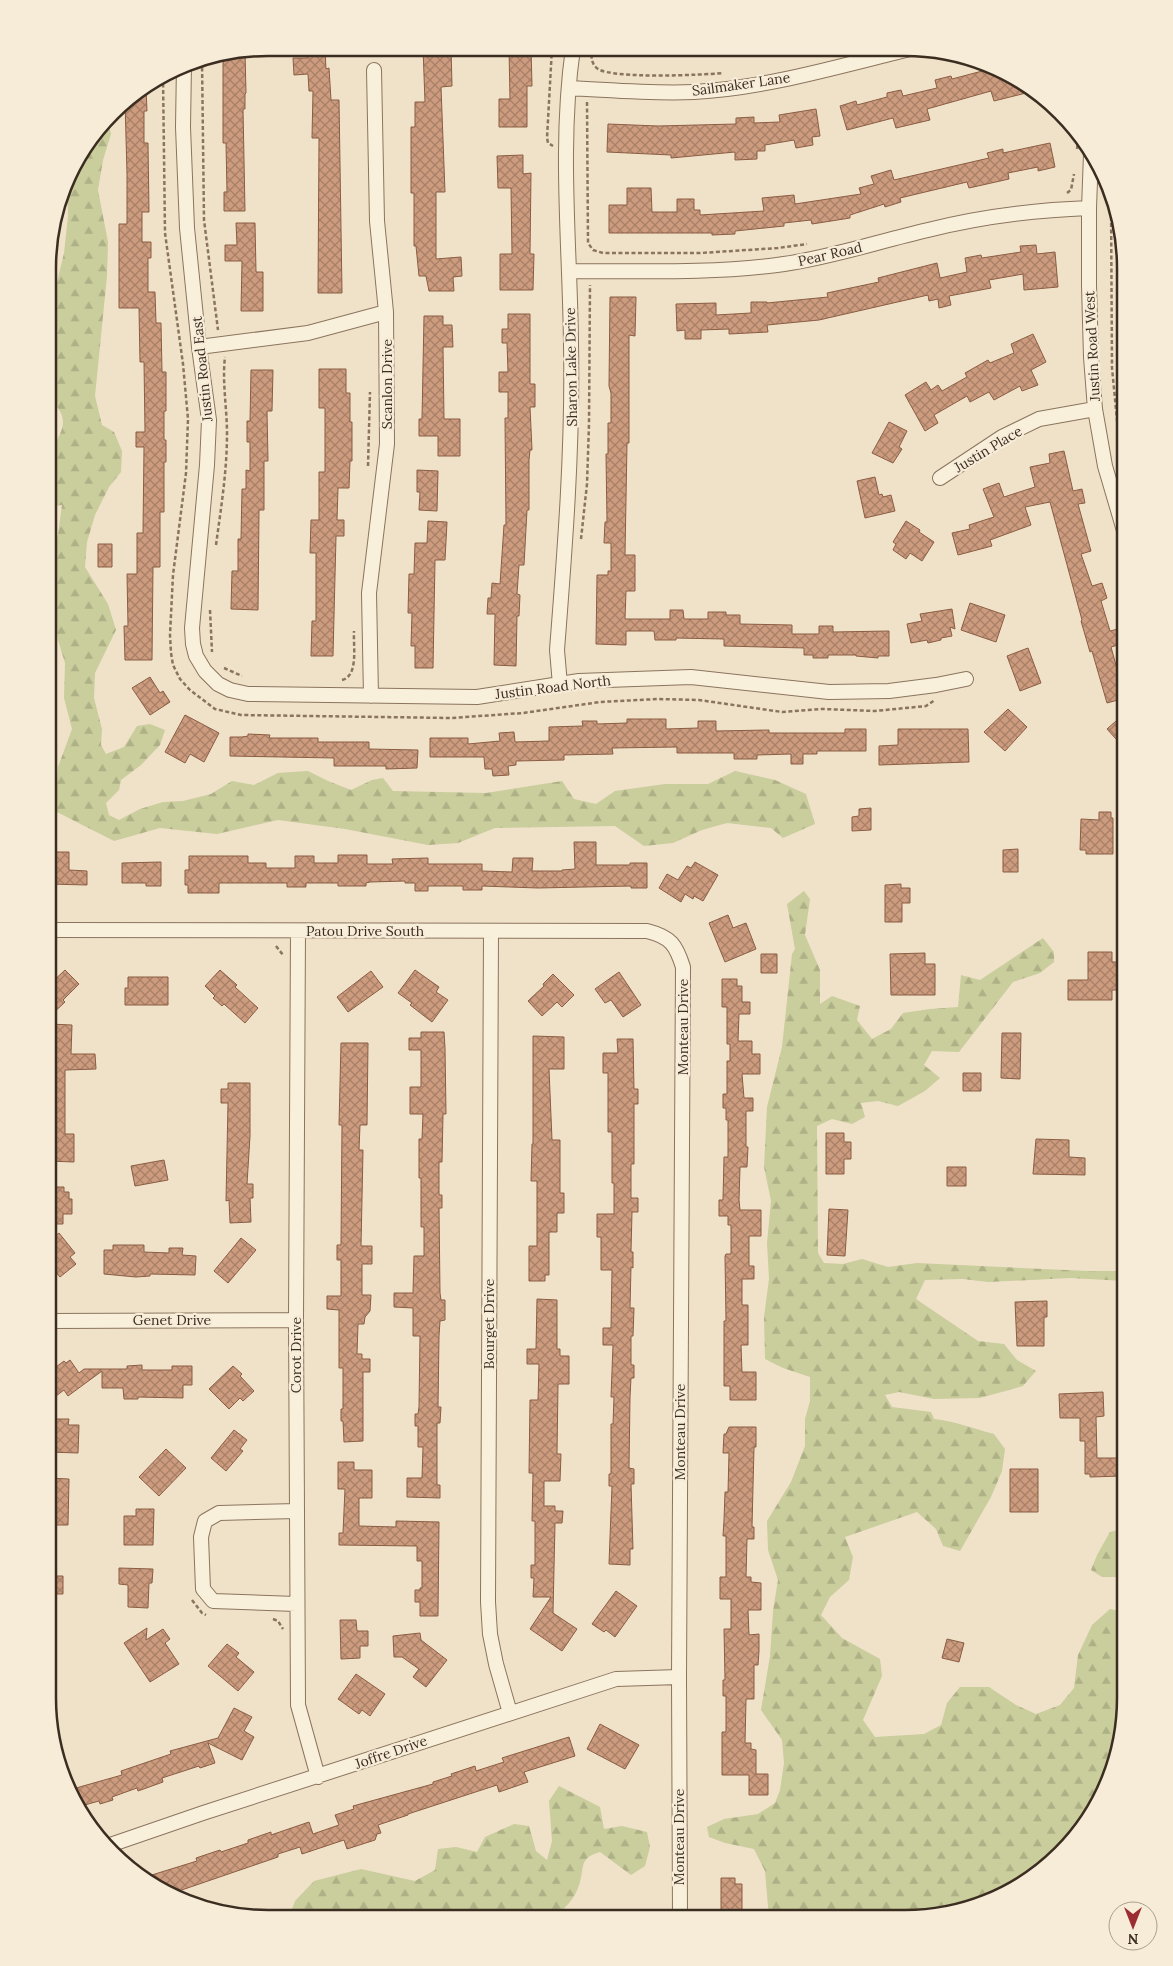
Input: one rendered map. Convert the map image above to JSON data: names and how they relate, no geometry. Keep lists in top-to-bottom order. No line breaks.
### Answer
{"streets":{"street":["Sailmaker Lane","Pear Road","Justin Road West","Sharon Lake Drive","Justin Road East","Scanlon Drive","Justin Place","Justin Road North","Patou Drive South","Monteau Drive","Genet Drive","Bourget Drive","Corot Drive","Joffre Drive"]},"crossings":[["Sailmaker Lane","Sharon Lake Drive"],["Pear Road","Justin Road West"],["Pear Road","Sharon Lake Drive"],["Justin Road West","Justin Place"],["Sharon Lake Drive","Justin Road North"],["Justin Road East","Justin Road North"],["Scanlon Drive","Justin Road North"],["Patou Drive South","Monteau Drive"],["Patou Drive South","Bourget Drive"],["Patou Drive South","Corot Drive"],["Monteau Drive","Joffre Drive"],["Genet Drive","Corot Drive"],["Bourget Drive","Joffre Drive"],["Corot Drive","Joffre Drive"]],"north":"bottom"}
